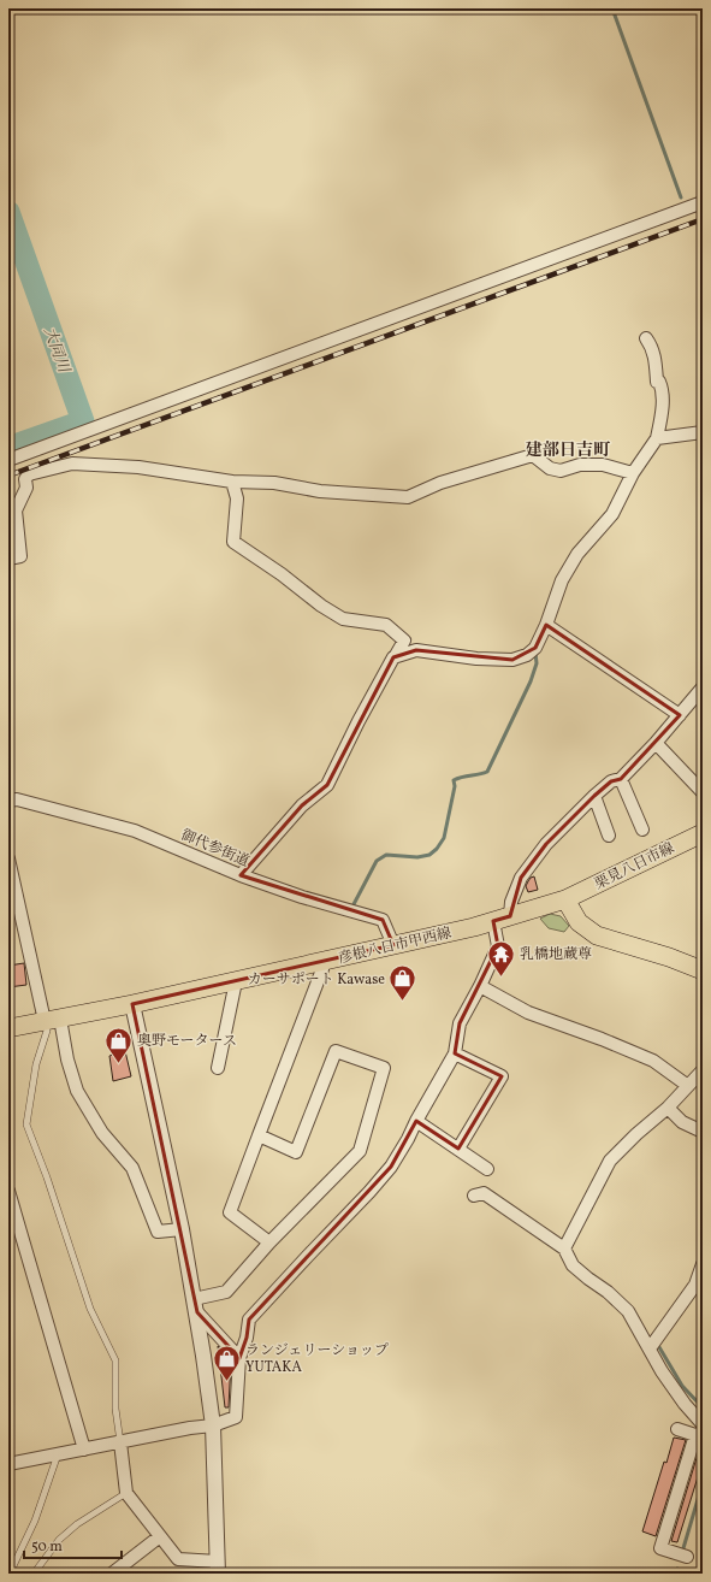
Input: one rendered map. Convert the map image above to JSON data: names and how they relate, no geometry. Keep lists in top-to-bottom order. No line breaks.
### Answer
{"streets":{"main road":["栗見八日市線","彦根八日市甲西線"],"street":["御代参街道"]},"crossings":[["御代参街道","彦根八日市甲西線"],["栗見八日市線","彦根八日市甲西線"]],"districts":["建部日吉町"],"water":["大同川"],"places":{"temple":["乳橋地蔵尊"],"shop":["カーサポート Kawase","奥野モータース","ランジェリーショップ YUTAKA"]},"scale_bar":"50 m"}
